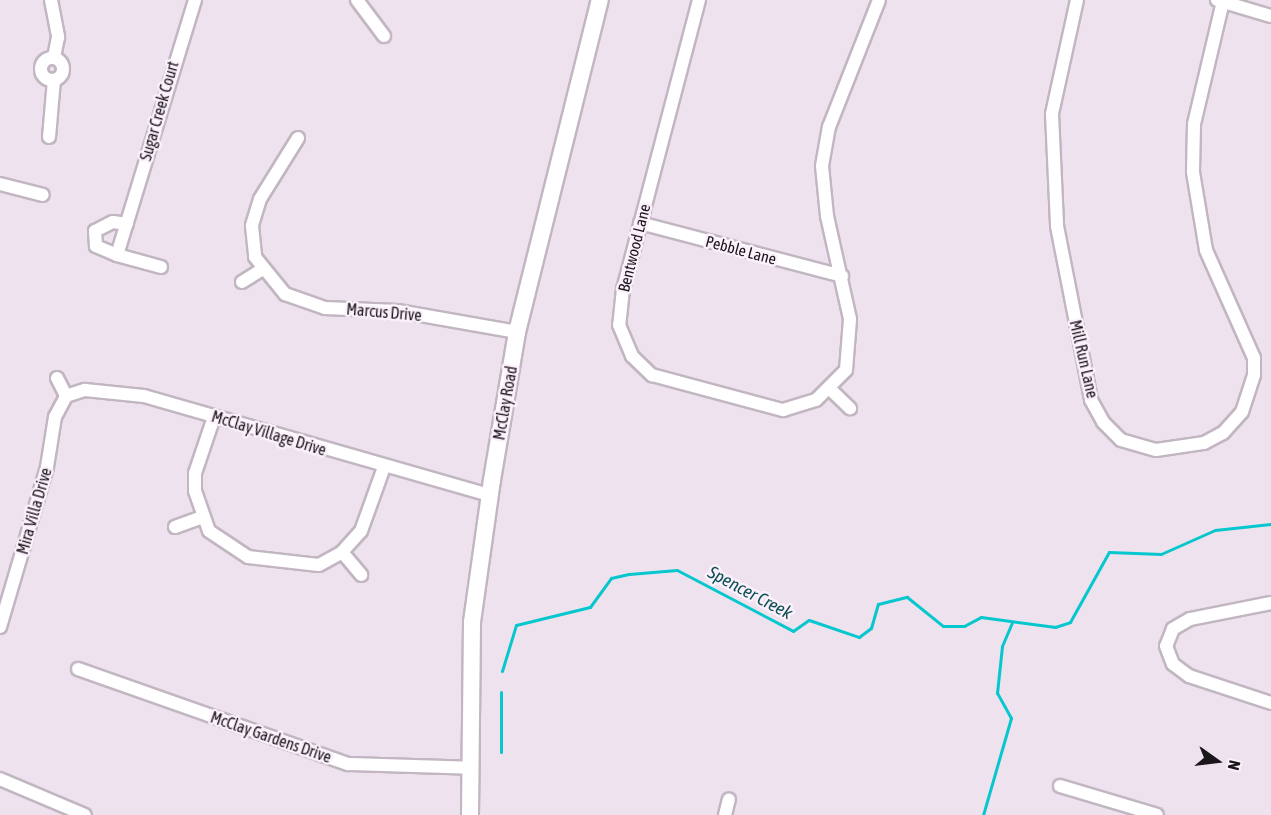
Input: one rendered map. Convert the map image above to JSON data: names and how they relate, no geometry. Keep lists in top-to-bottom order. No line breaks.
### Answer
{"streets":{"main road":["McClay Road"],"street":["Sugar Creek Court","Bentwood Lane","Pebble Lane","Marcus Drive","Mill Run Lane","McClay Village Drive","Mira Villa Drive","McClay Gardens Drive"]},"crossings":[["Bentwood Lane","Pebble Lane"],["Marcus Drive","McClay Road"],["McClay Road","McClay Village Drive"],["McClay Road","McClay Gardens Drive"],["McClay Village Drive","Mira Villa Drive"]],"water":["Spencer Creek"],"north":"right"}
